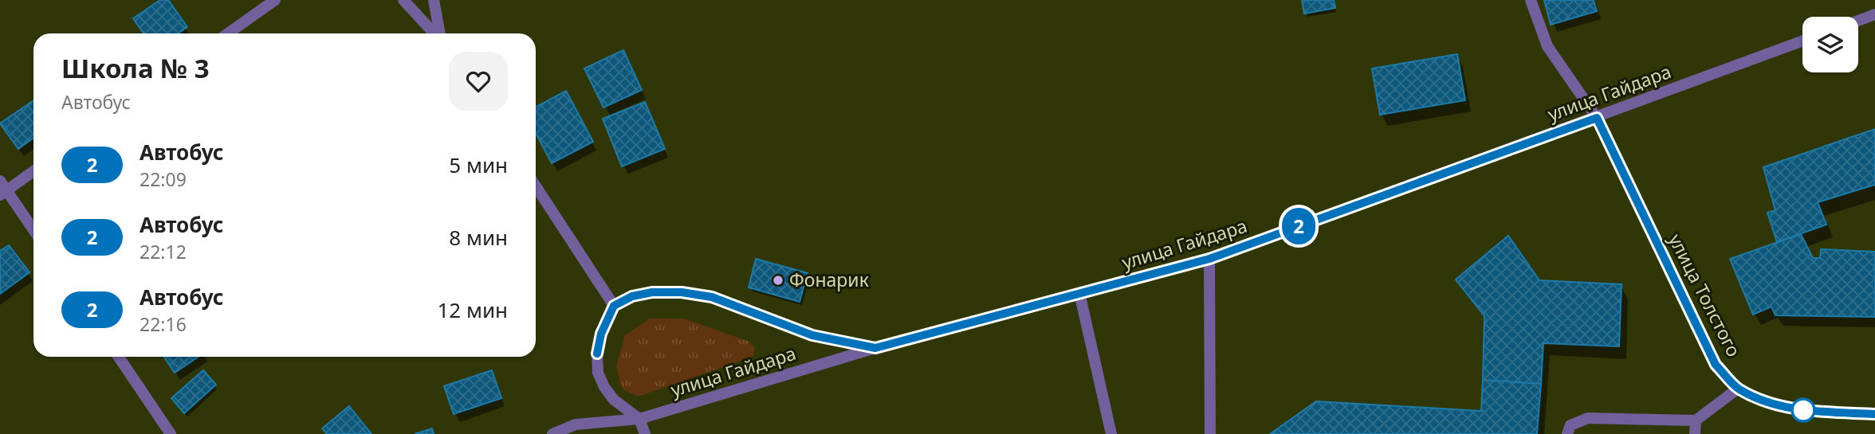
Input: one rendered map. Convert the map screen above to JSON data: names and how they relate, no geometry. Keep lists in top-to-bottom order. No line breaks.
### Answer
{"streets":{"street":["улица Гайдара","улица Толстого"]},"crossings":[["улица Гайдара","улица Толстого"]],"places":["Фонарик"],"lines":["bus line 2"],"page":{"on_map":"2","heading":["Школа № 3","Автобус"],"list":[{"mark":"2","name":"Автобус","note":"22:09","value":"5 мин"},{"mark":"2","name":"Автобус","note":"22:12","value":"8 мин"},{"mark":"2","name":"Автобус","note":"22:16","value":"12 мин"}]}}
